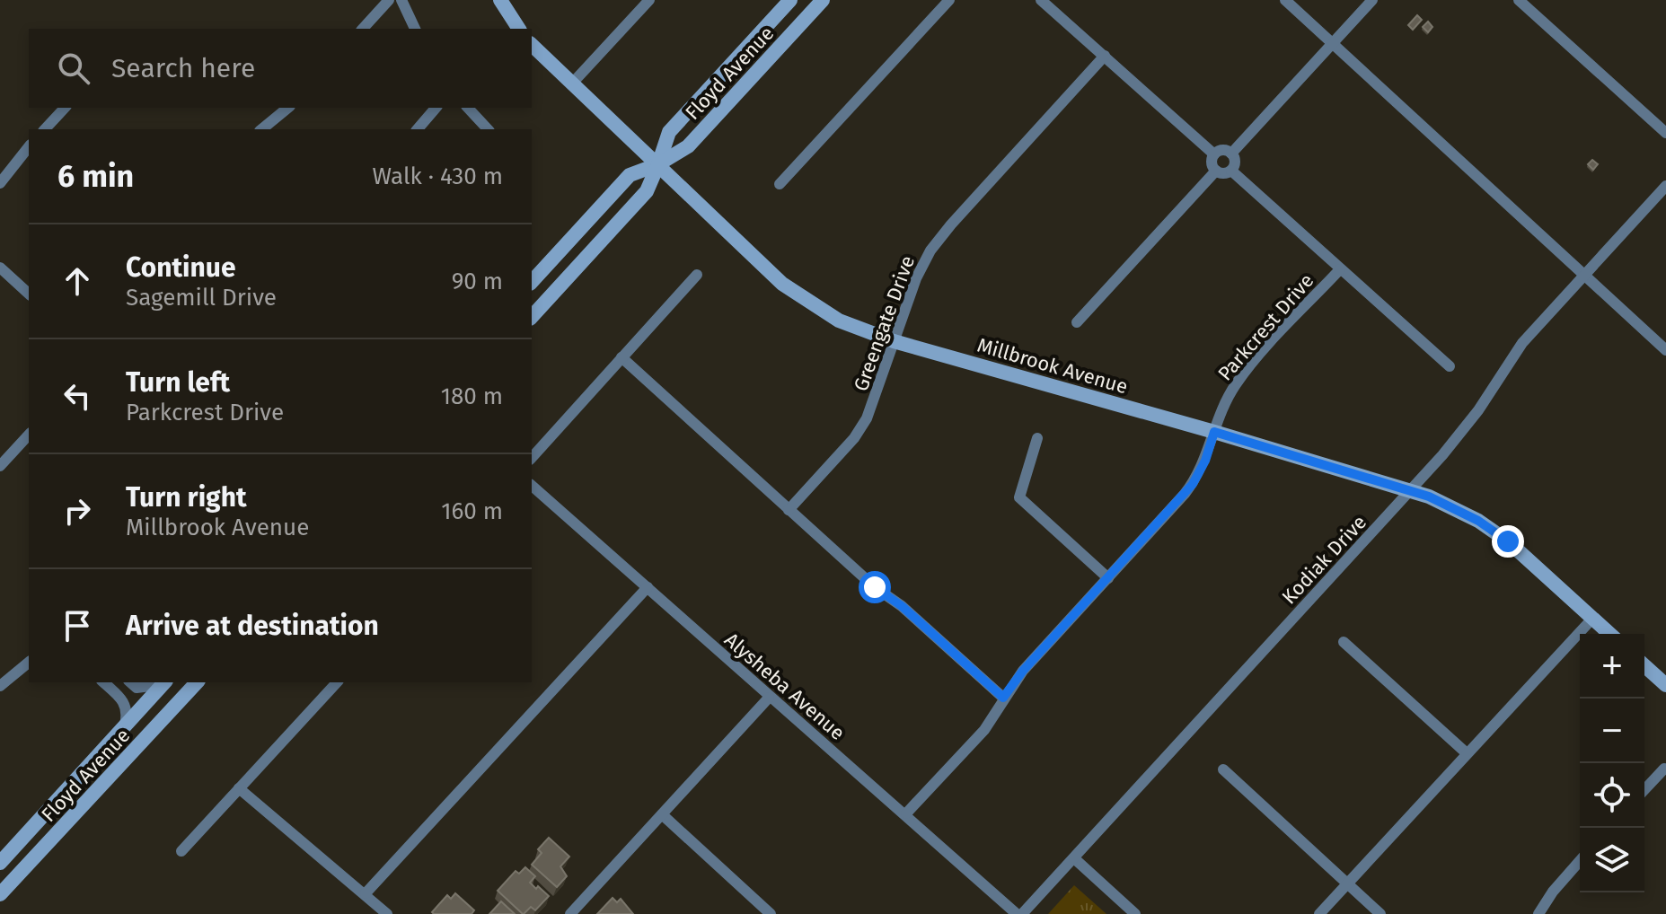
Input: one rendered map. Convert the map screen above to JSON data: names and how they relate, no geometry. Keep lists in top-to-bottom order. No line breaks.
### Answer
{"streets":{"street":["Floyd Avenue","Greengate Drive","Parkcrest Drive","Millbrook Avenue","Kodiak Drive","Alysheba Avenue"]},"crossings":[["Floyd Avenue","Millbrook Avenue"],["Greengate Drive","Millbrook Avenue"],["Parkcrest Drive","Millbrook Avenue"],["Parkcrest Drive","Alysheba Avenue"],["Millbrook Avenue","Kodiak Drive"],["Kodiak Drive","Alysheba Avenue"]],"page":{"search":"Search here","heading":["6 min","Walk · 430 m"],"list":[["Continue","Sagemill Drive","90 m"],["Turn left","Parkcrest Drive","180 m"],["Turn right","Millbrook Avenue","160 m"],"Arrive at destination"],"map_buttons":["+","−"]}}
